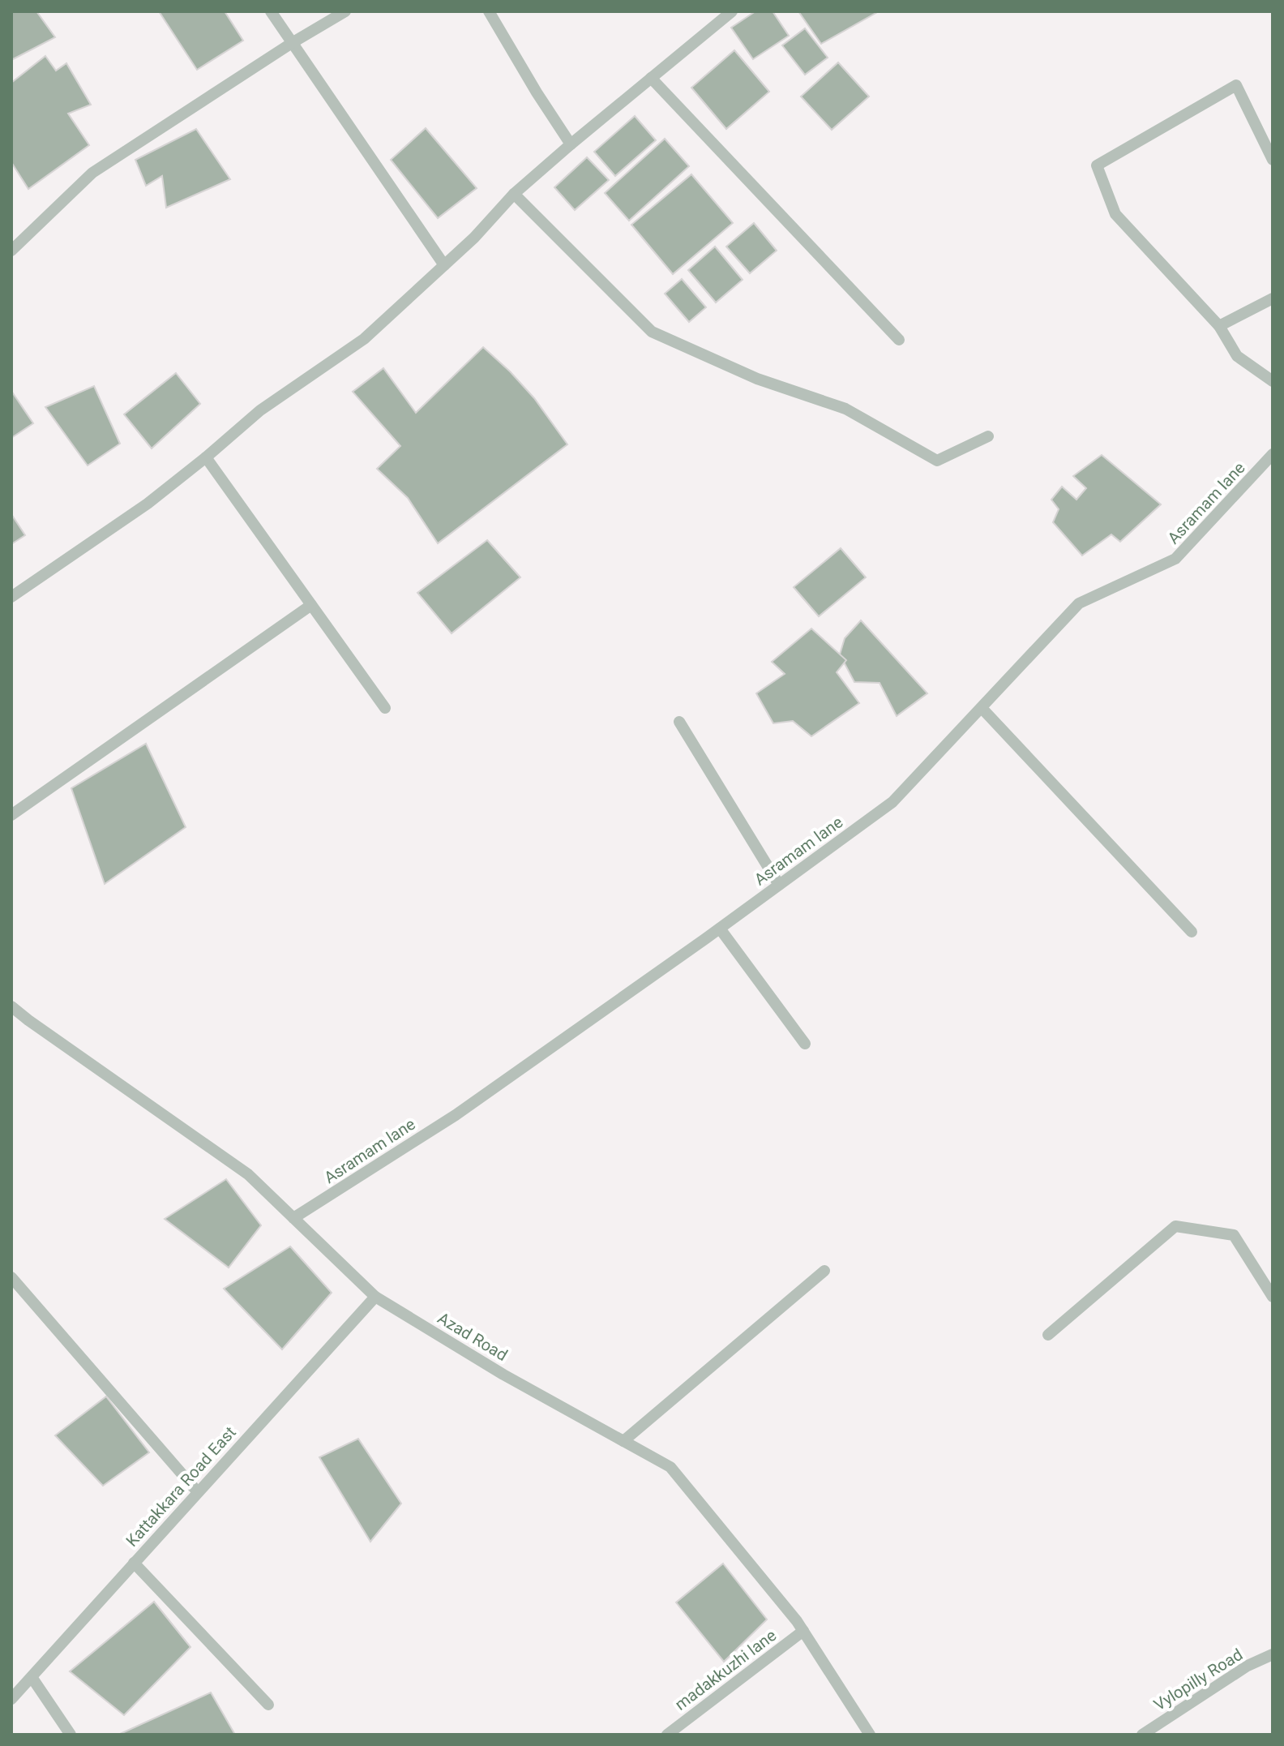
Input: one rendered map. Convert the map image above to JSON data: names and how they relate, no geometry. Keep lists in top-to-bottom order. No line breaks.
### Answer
{"streets":{"street":["Asramam lane","Azad Road","Kattakkara Road East","madakkuzhi lane","Vylopilly Road"]},"crossings":[["Asramam lane","Azad Road"],["Azad Road","Kattakkara Road East"],["Azad Road","madakkuzhi lane"]]}
